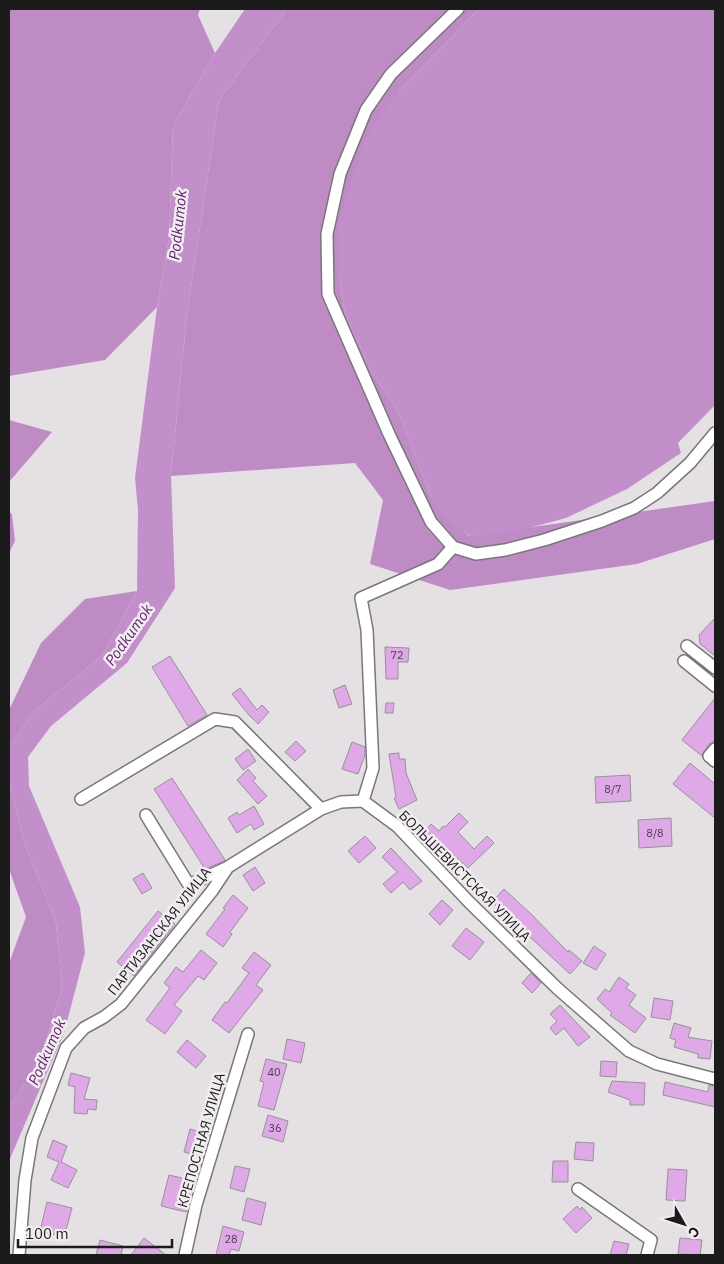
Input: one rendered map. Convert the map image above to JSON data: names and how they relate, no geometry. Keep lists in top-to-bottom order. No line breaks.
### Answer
{"streets":{"street":["БОЛЬШЕВИСТСКАЯ УЛИЦА","ПАРТИЗАНСКАЯ УЛИЦА","КРЕПОСТНАЯ УЛИЦА"]},"crossings":[["БОЛЬШЕВИСТСКАЯ УЛИЦА","ПАРТИЗАНСКАЯ УЛИЦА"]],"water":["Podkumok"],"house_numbers":["72","8/7","8/8","40","36","28"],"scale_bar":"100 m","north":"bottom right"}
